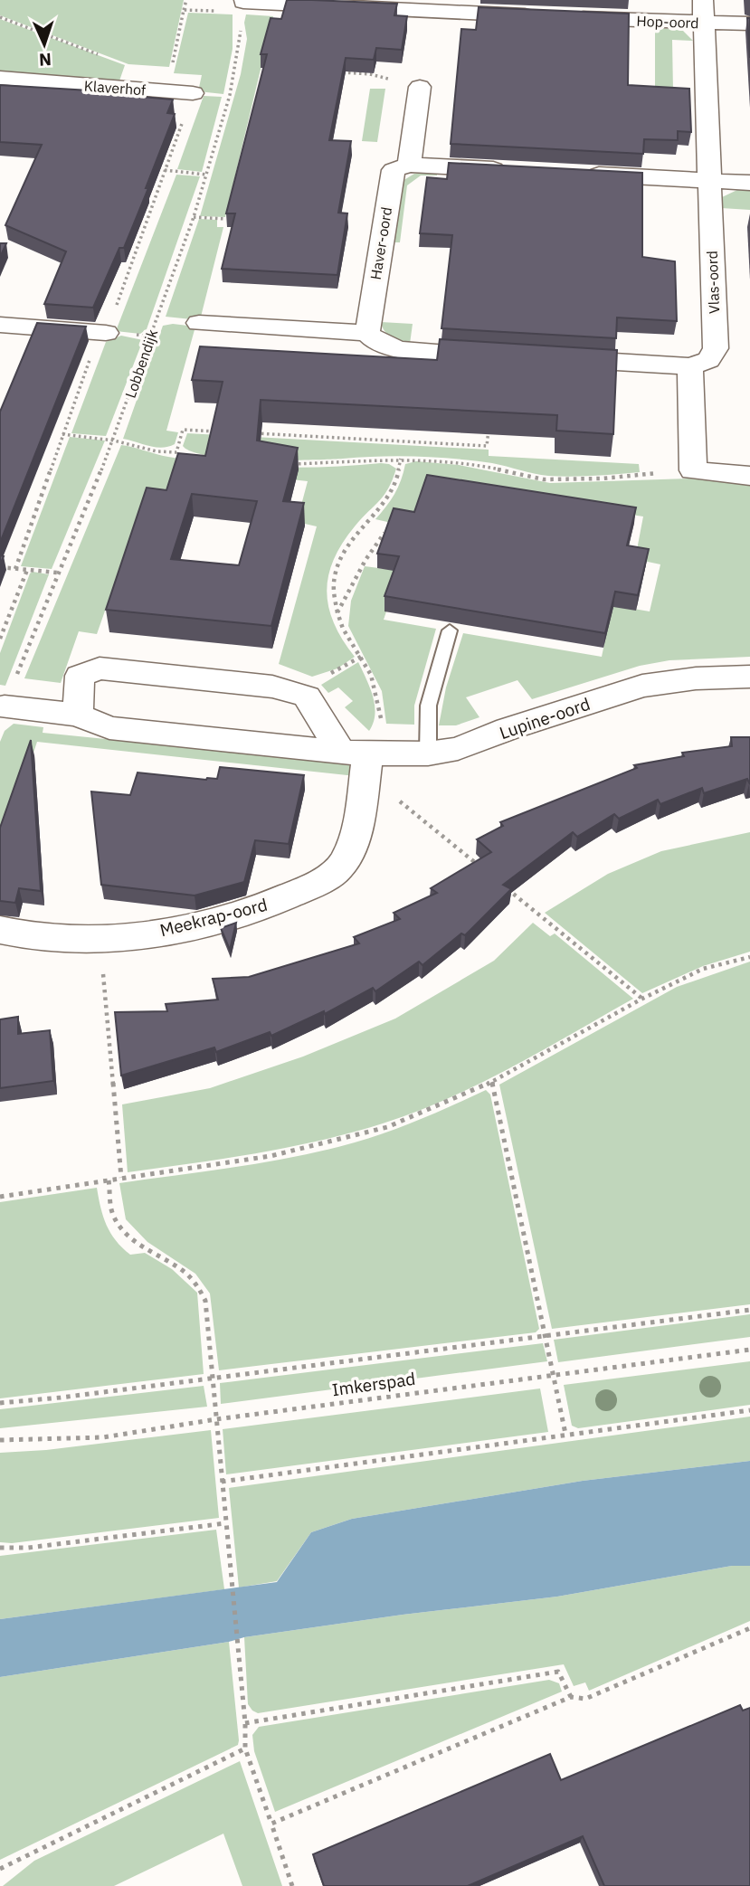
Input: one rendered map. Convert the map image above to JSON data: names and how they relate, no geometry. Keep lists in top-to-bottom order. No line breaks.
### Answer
{"streets":{"street":["Hop-oord","Klaverhof","Haver-oord","Vlas-oord","Lupine-oord","Meekrap-oord"],"path":["Lobbendijk","Imkerspad"]},"crossings":[["Hop-oord","Vlas-oord"],["Lobbendijk","Lupine-oord"],["Lupine-oord","Meekrap-oord"]],"north":"bottom"}
